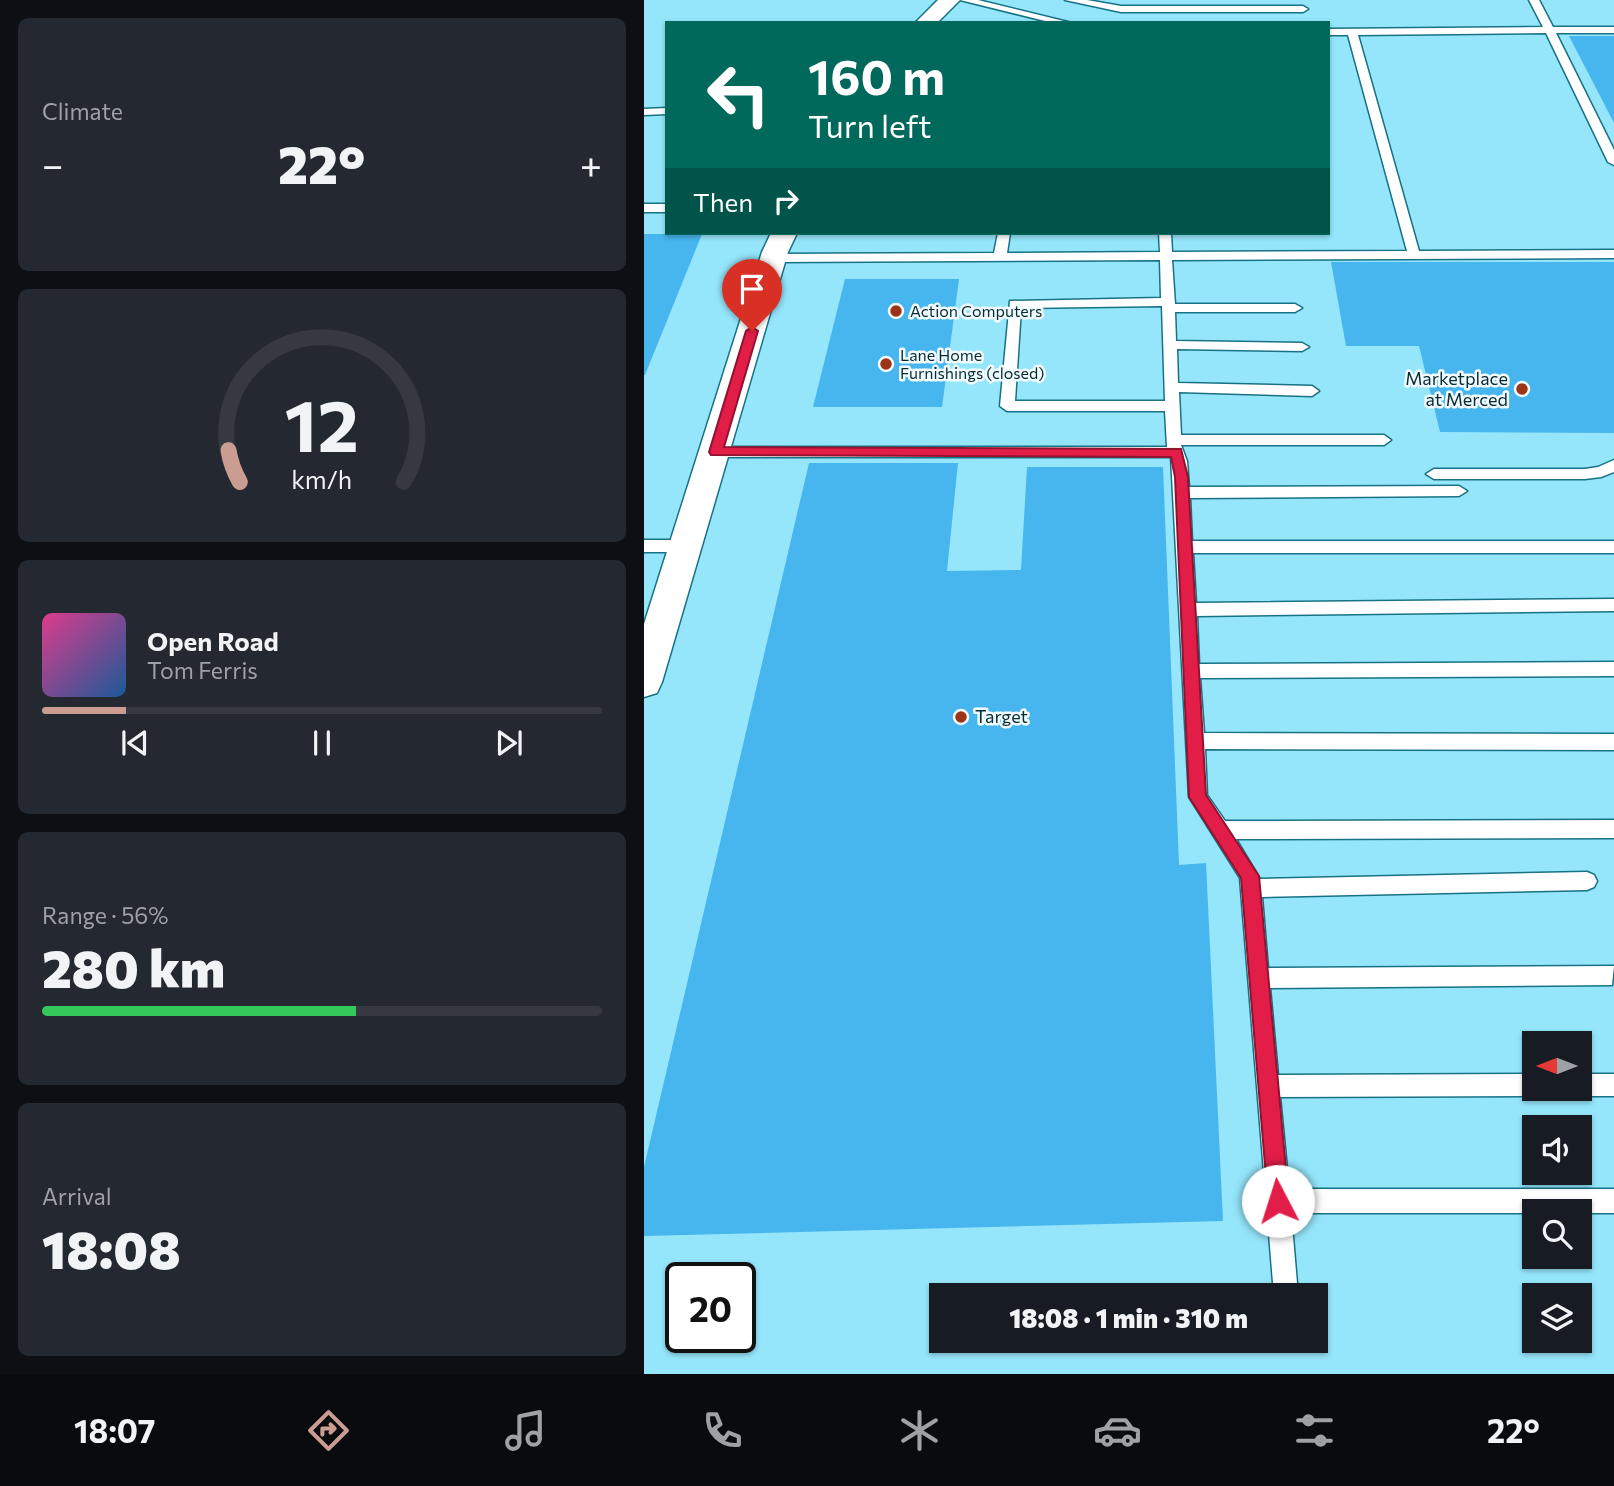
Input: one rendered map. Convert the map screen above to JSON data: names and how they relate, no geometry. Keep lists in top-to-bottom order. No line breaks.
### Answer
{"places":["Action Computers","Lane Home Furnishings (closed)","Marketplace at Merced","Target"],"north":"left","page":{"tile":["Climate",["Range · 56%","280 km"],["Arrival","18:08"]],"turn":["160 m","Turn left"],"heat":["−","22°","+"],"then":"Then","song":["Open Road","Tom Ferris"],"limit":"20","trip":"18:08 · 1 min · 310 m","tabs":["18:07","22°"],"gauge":["12","km/h"]}}
